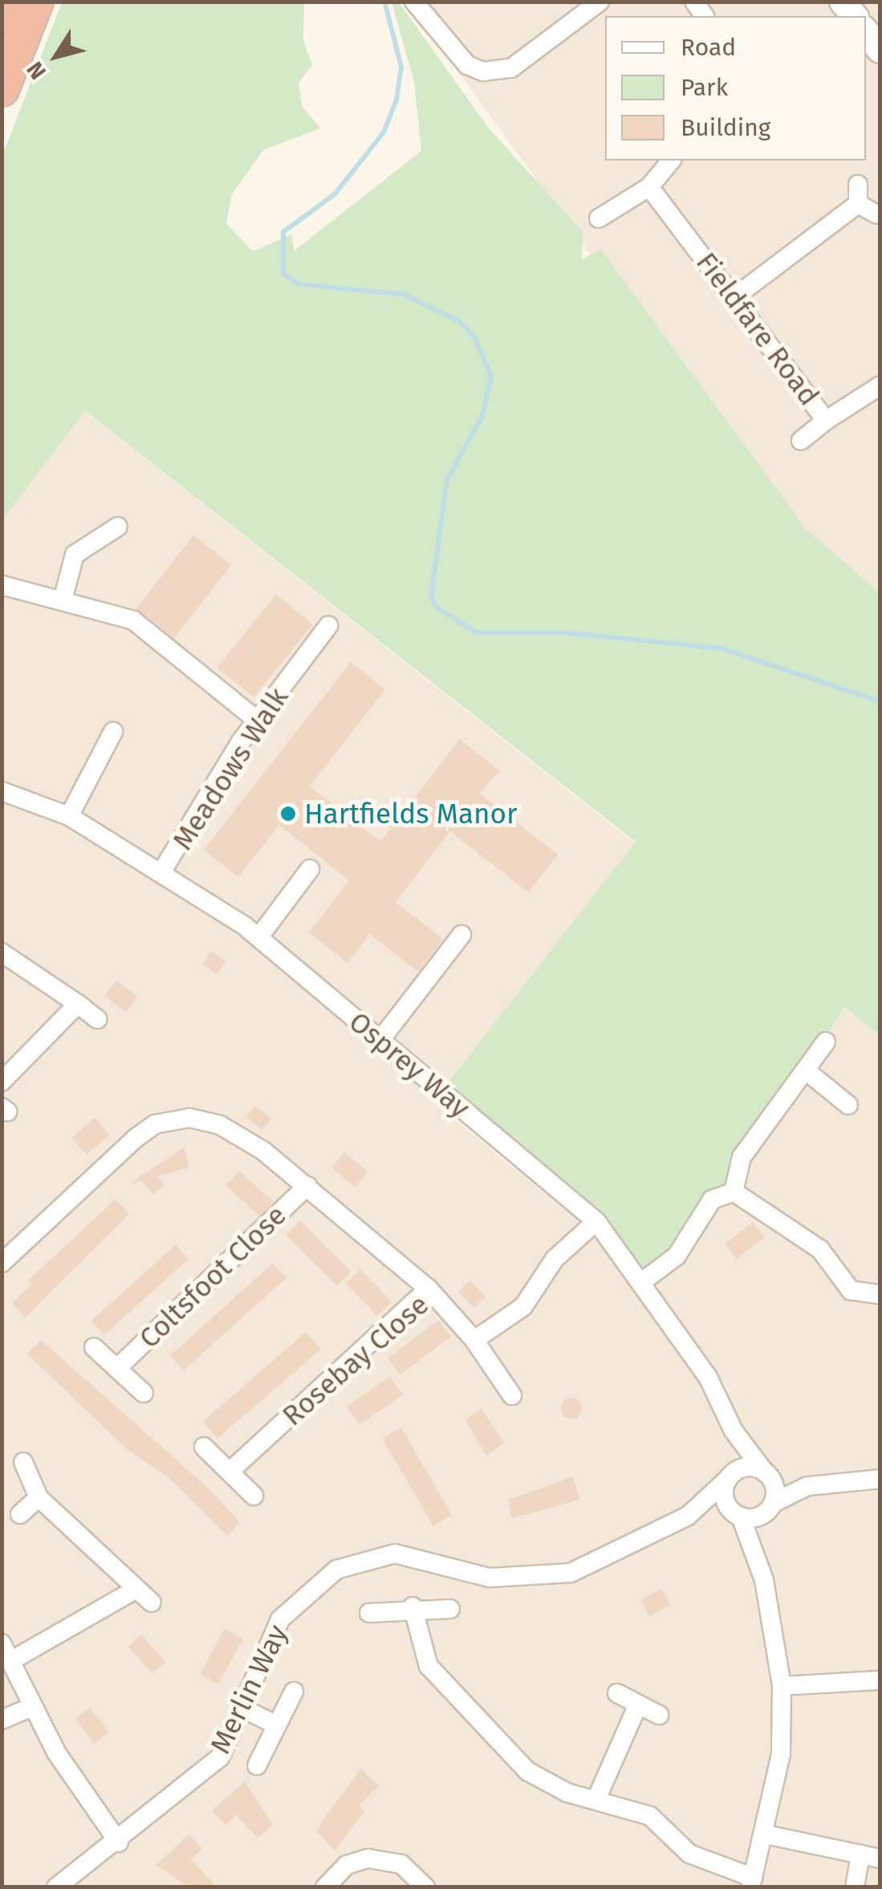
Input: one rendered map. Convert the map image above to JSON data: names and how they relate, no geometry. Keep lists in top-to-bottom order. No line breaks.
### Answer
{"streets":{"street":["Fieldfare Road","Meadows Walk","Osprey Way","Coltsfoot Close","Rosebay Close","Merlin Way"]},"crossings":[["Meadows Walk","Osprey Way"],["Osprey Way","Merlin Way"]],"places":["Hartfields Manor"],"legend":["Road","Park","Building"],"north":"bottom left"}
